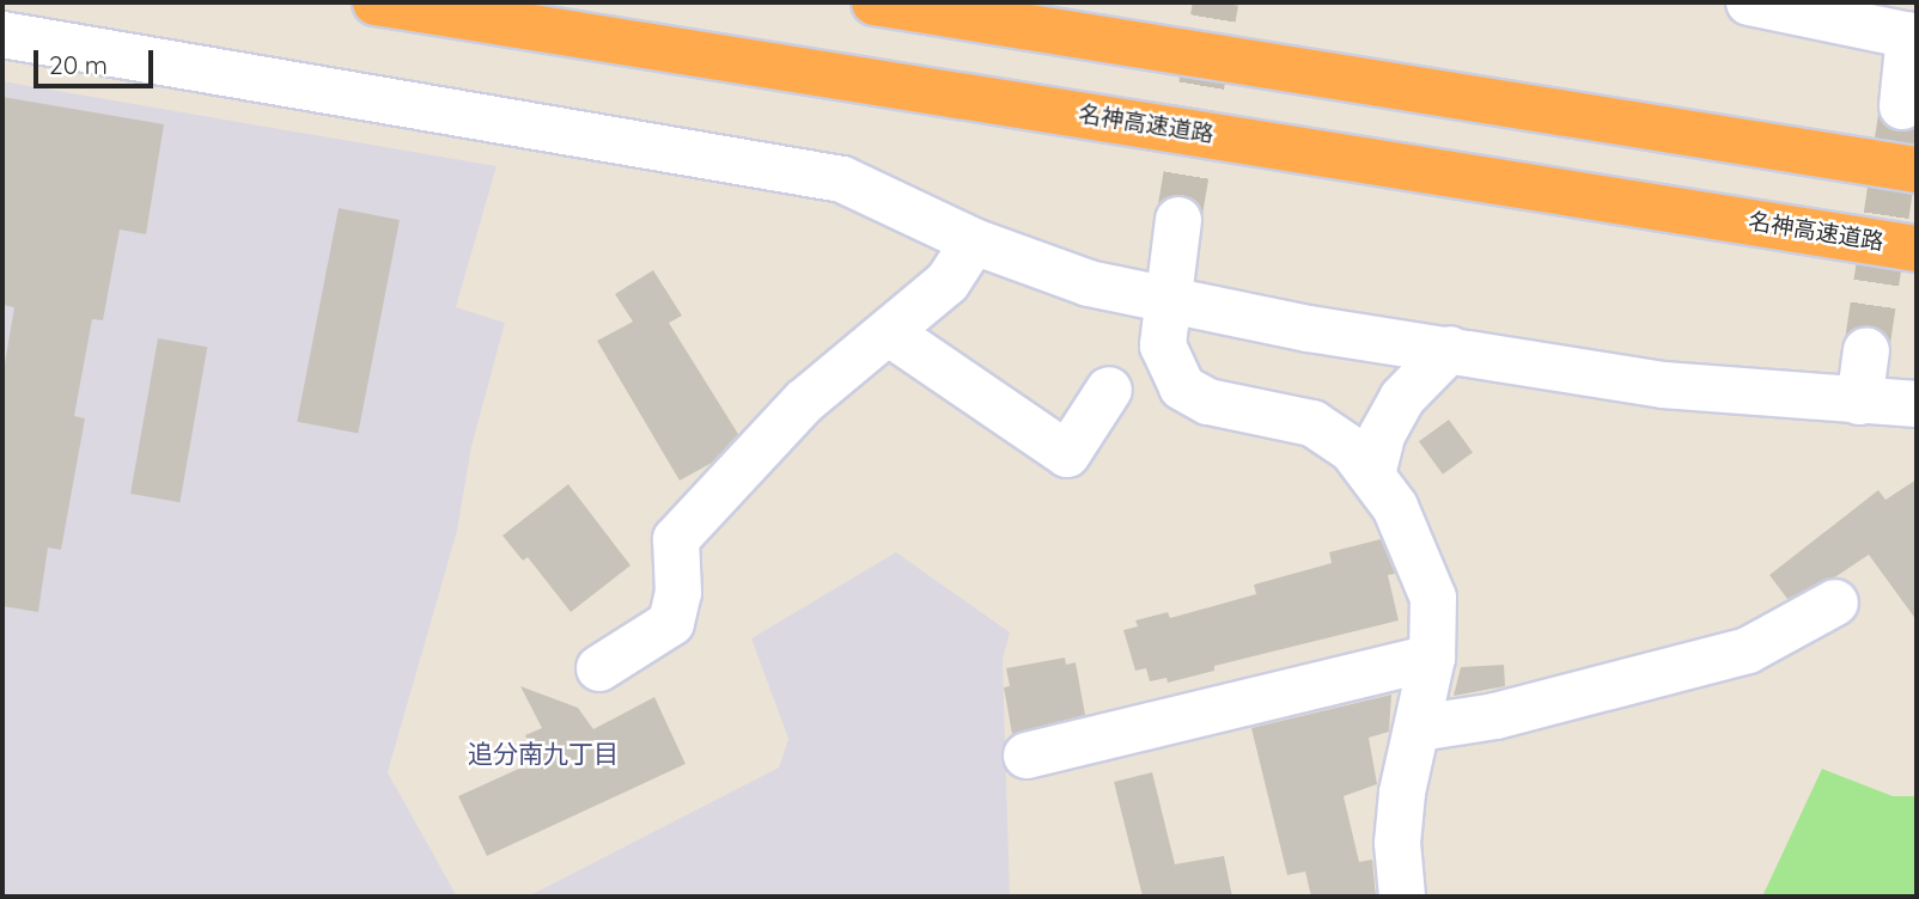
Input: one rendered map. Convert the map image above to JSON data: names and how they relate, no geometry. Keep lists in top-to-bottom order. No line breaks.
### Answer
{"streets":{"highway":["名神高速道路"]},"districts":["追分南九丁目"],"scale_bar":"20 m"}
